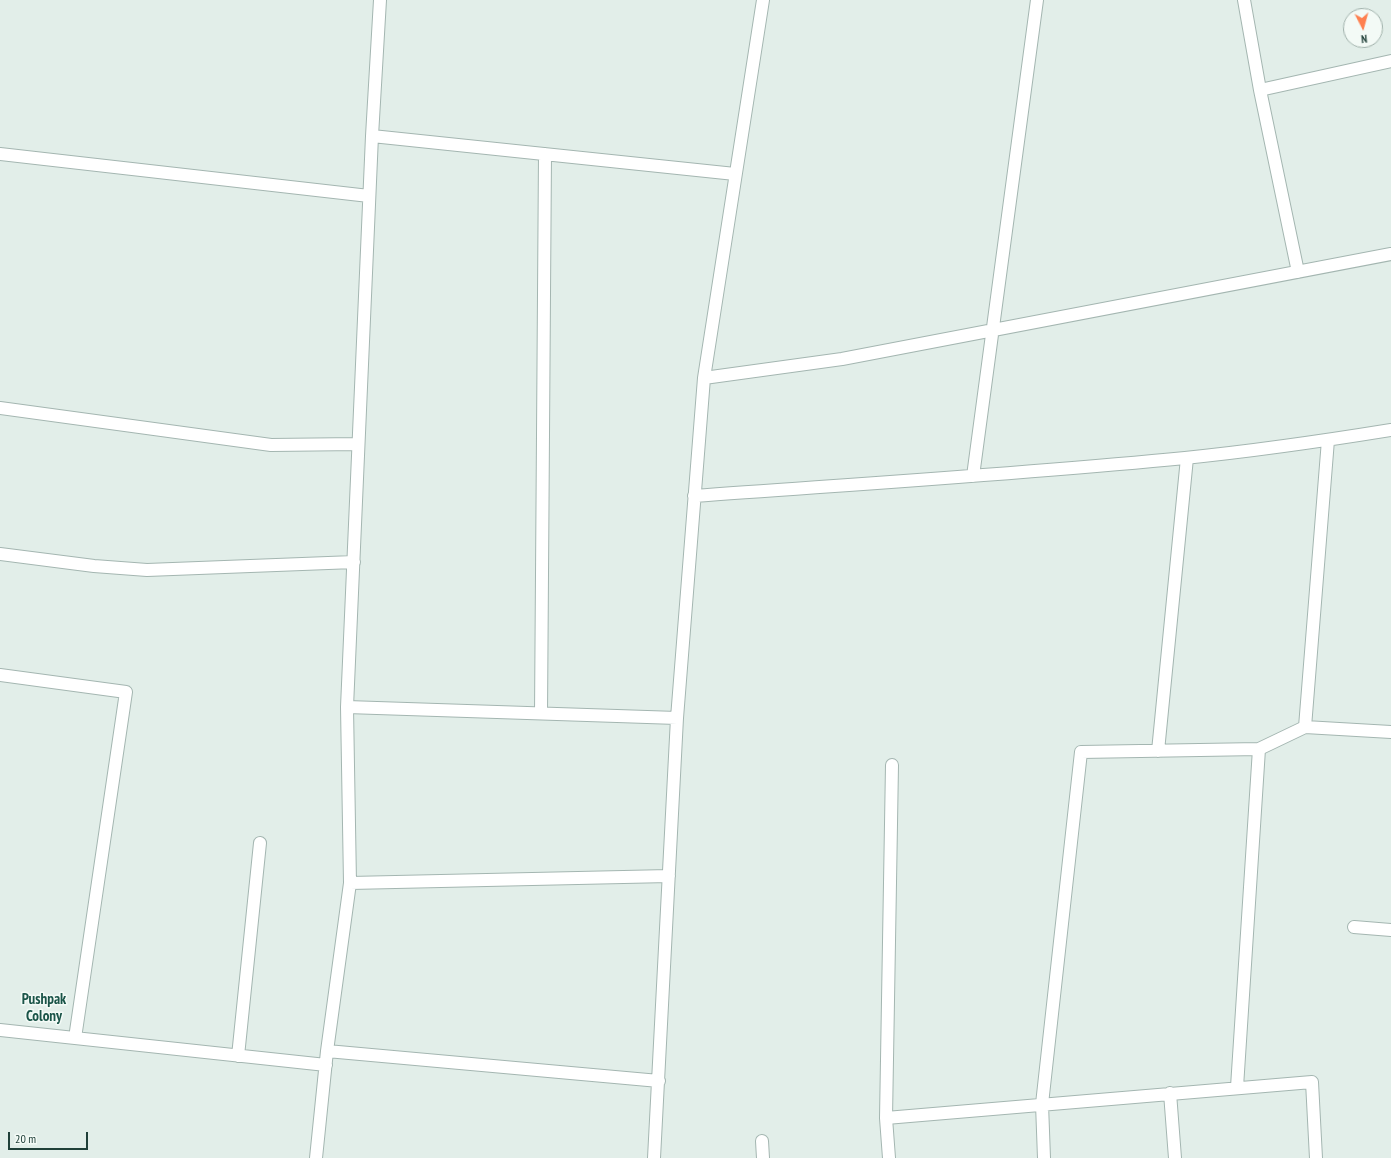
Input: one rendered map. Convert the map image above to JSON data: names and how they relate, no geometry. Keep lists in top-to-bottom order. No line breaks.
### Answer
{"districts":["Pushpak Colony"],"scale_bar":"20 m","north":"bottom"}
